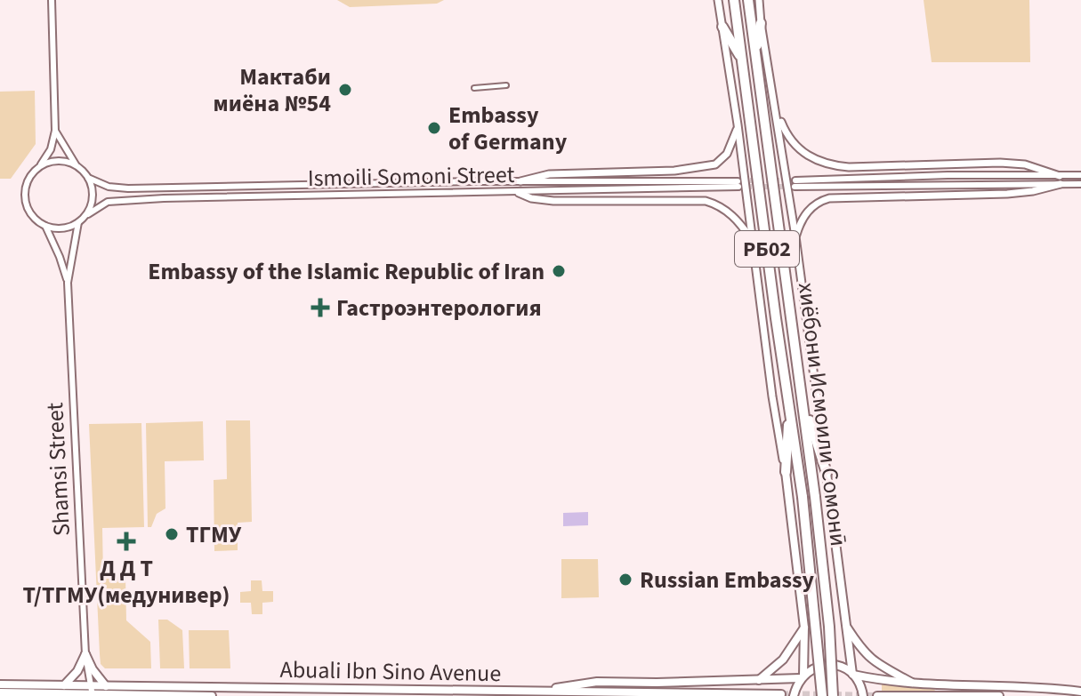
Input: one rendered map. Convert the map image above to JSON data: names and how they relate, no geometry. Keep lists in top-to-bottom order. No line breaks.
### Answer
{"streets":{"highway":["РБ02","хиёбони Исмоили Сомонӣ"],"main road":["Abuali Ibn Sino Avenue"],"street":["Ismoili Somoni Street","Shamsi Street"]},"crossings":[["Ismoili Somoni Street","Shamsi Street"],["РБ02","хиёбони Исмоили Сомонӣ"],["Shamsi Street","Abuali Ibn Sino Avenue"]],"places":{"other":["Мактаби миёна №54","Embassy of Germany","Embassy of the Islamic Republic of Iran","ТГМУ","Russian Embassy"],"health":["Гастроэнтерология","Д Д Т Т/ТГМУ(медунивер)"]}}
